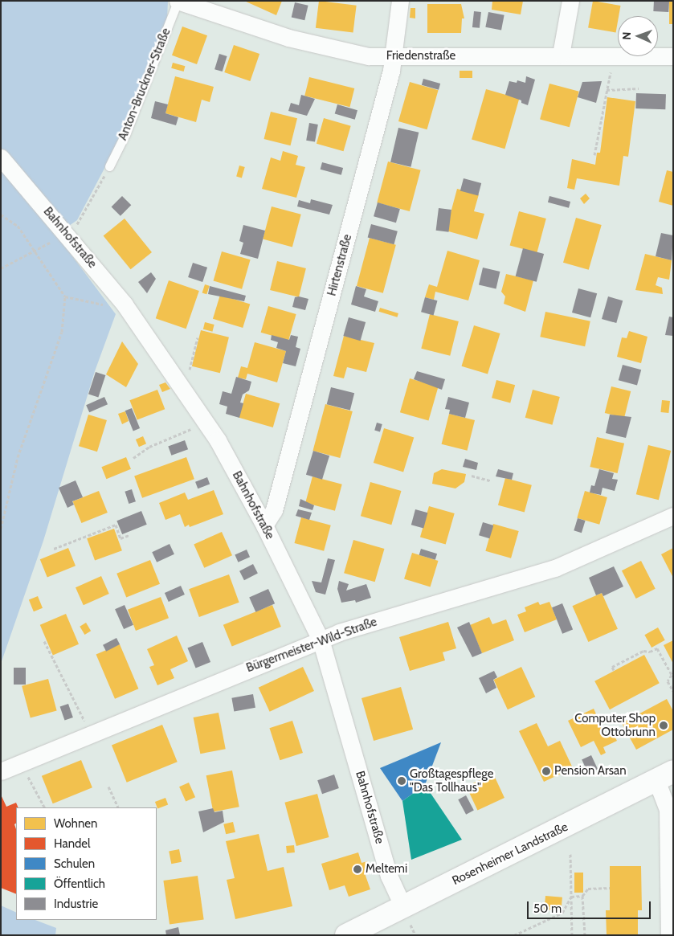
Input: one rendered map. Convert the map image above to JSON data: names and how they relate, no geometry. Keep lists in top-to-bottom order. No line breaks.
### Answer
{"streets":{"main road":["Rosenheimer Landstraße"],"street":["Friedenstraße","Bahnhofstraße","Hirtenstraße","Bürgermeister-Wild-Straße"],"lane":["Anton-Bruckner-Straße"]},"crossings":[["Friedenstraße","Anton-Bruckner-Straße"],["Friedenstraße","Hirtenstraße"],["Bahnhofstraße","Hirtenstraße"],["Bahnhofstraße","Bürgermeister-Wild-Straße"],["Bahnhofstraße","Rosenheimer Landstraße"]],"places":["Computer Shop Ottobrunn","Pension Arsan","Großtagespflege \"Das Tollhaus\"","Meltemi"],"legend":["Wohnen","Handel","Schulen","Öffentlich","Industrie"],"scale_bar":"50 m","north":"left"}
